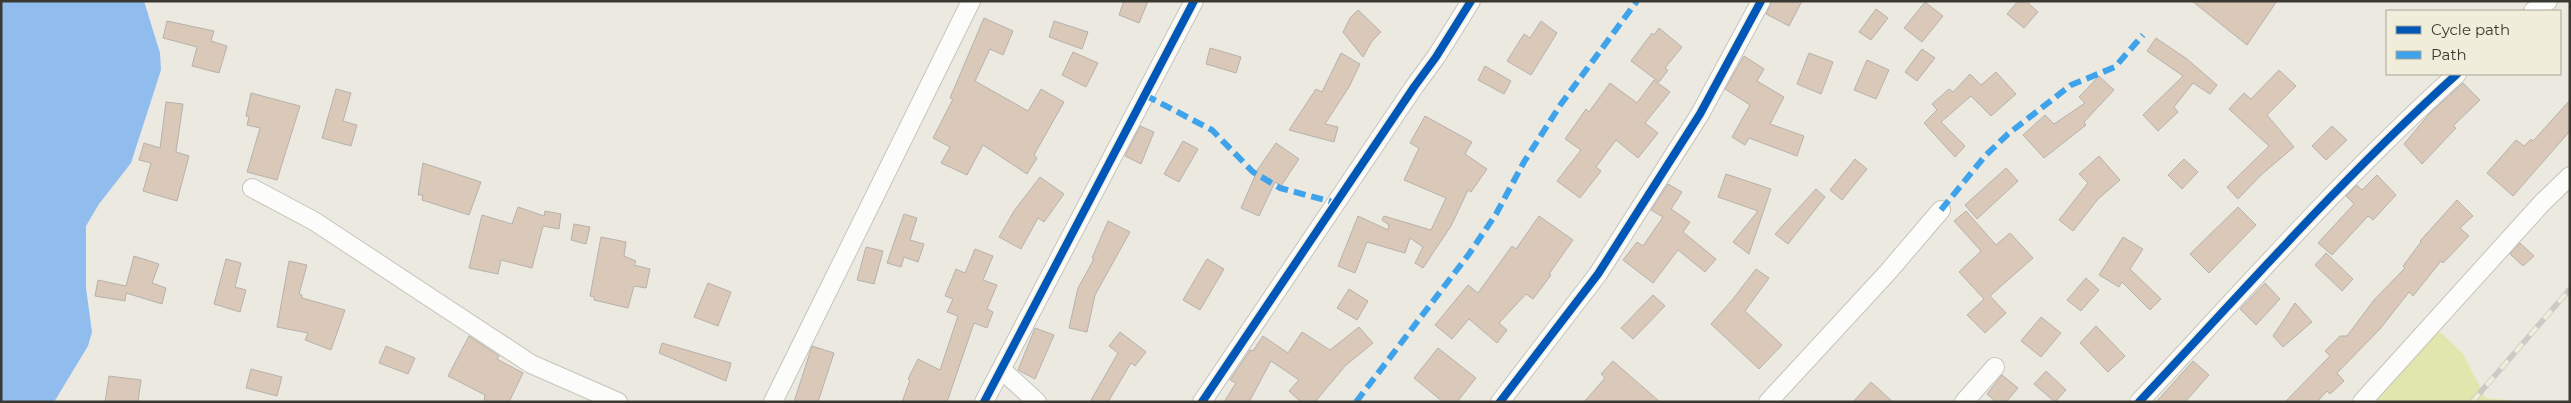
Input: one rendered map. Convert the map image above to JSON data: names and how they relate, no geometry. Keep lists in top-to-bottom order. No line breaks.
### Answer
{"legend":["Cycle path","Path"]}
